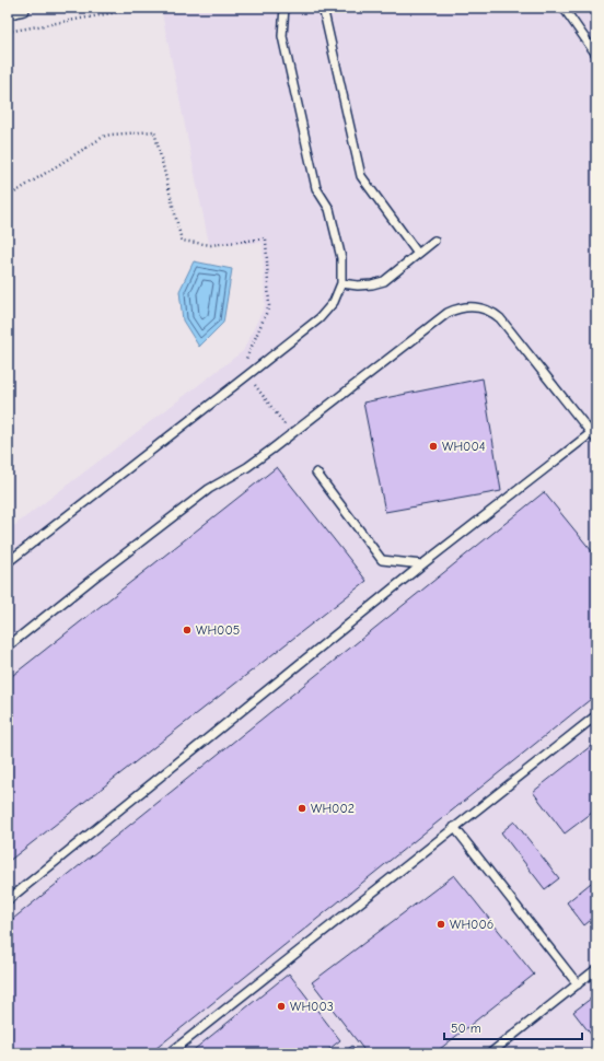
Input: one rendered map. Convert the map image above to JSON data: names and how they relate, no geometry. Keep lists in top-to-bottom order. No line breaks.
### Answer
{"places":["WH004","WH005","WH002","WH006","WH003"],"scale_bar":"50 m"}
